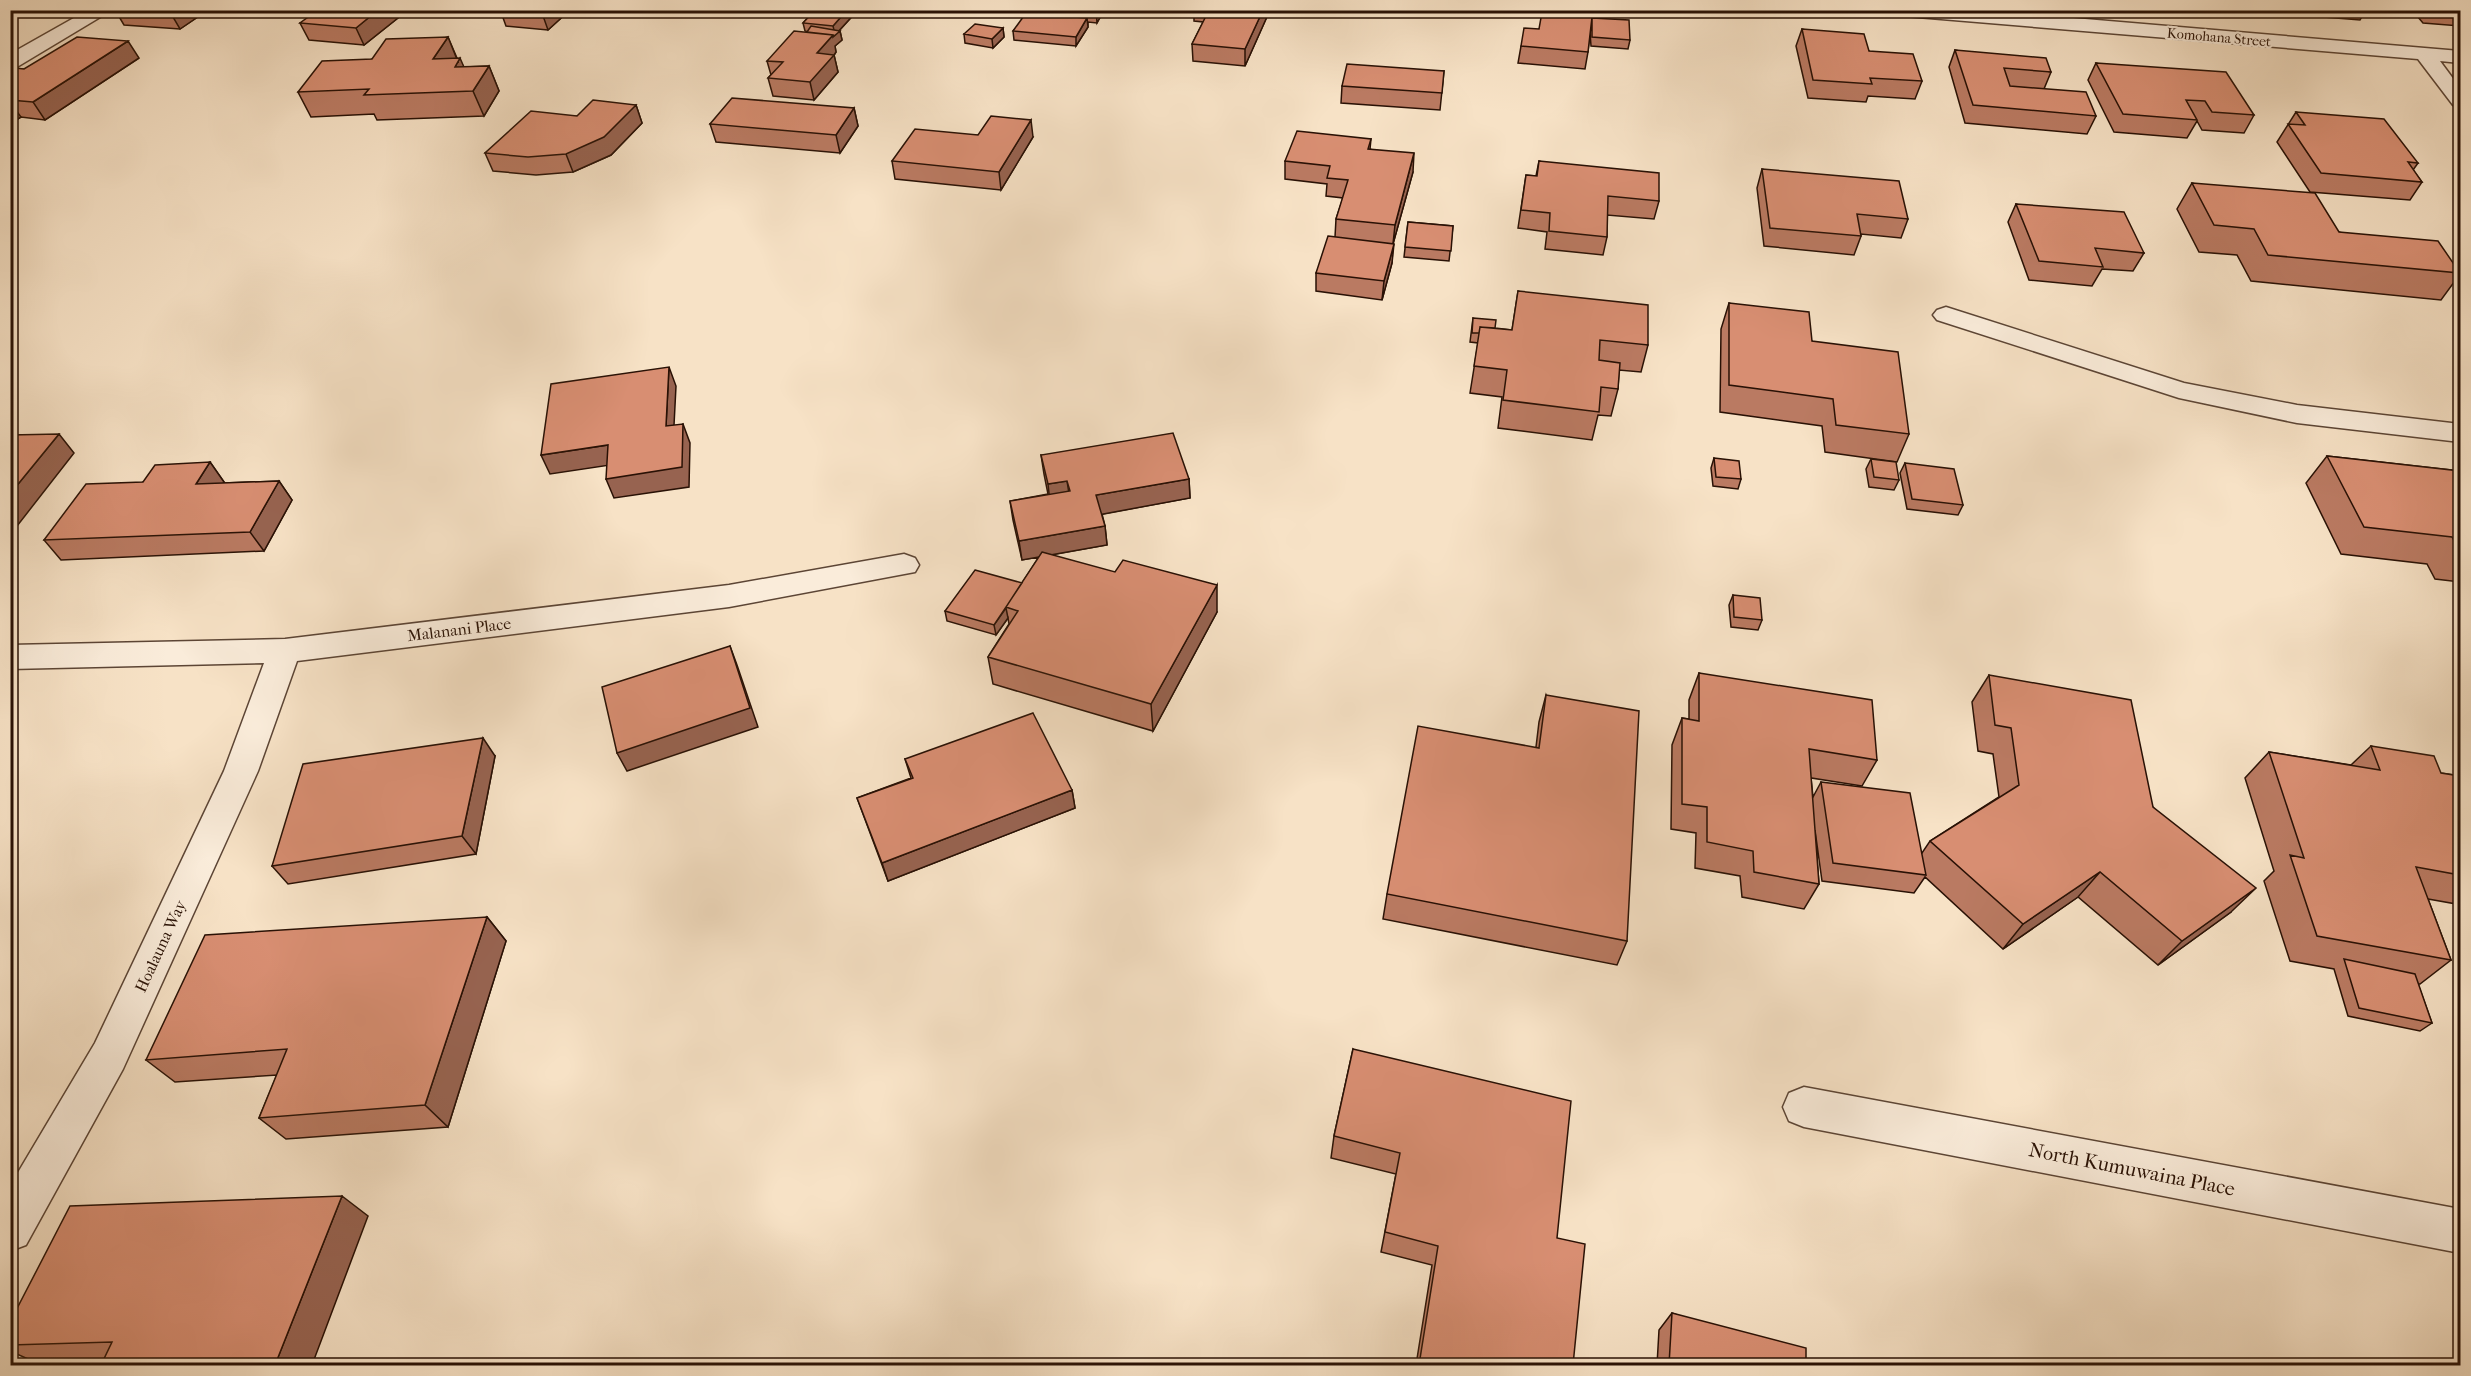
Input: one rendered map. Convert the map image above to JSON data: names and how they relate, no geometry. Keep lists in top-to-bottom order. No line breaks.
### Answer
{"streets":{"street":["Komohana Street","Malanani Place","Hoalauna Way","North Kumuwaina Place"]},"crossings":[["Malanani Place","Hoalauna Way"]]}
